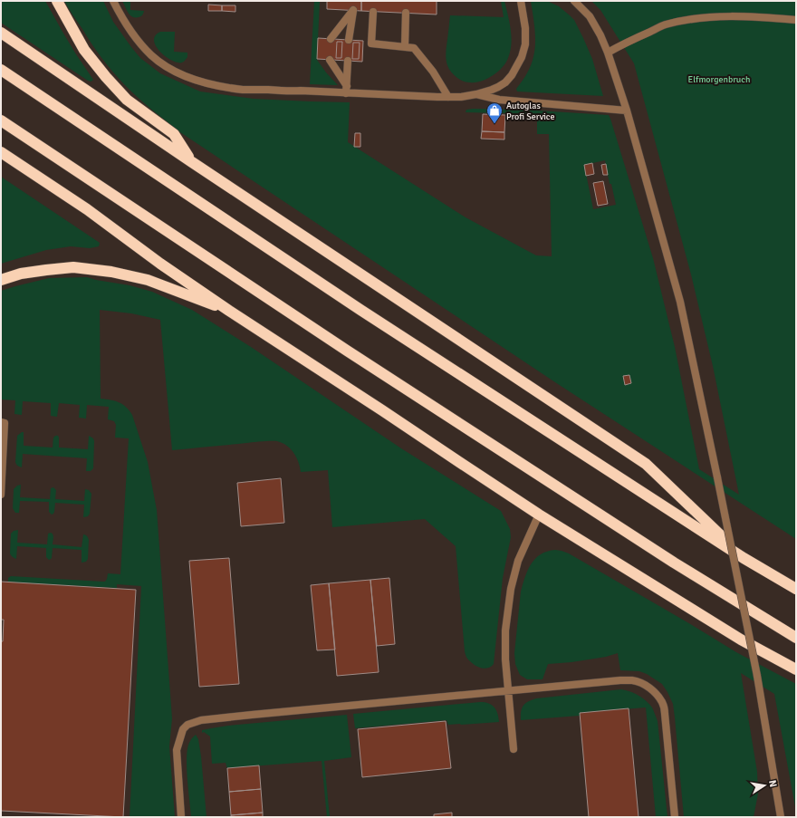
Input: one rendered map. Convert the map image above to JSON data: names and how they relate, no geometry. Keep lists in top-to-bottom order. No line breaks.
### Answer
{"parks":["Elfmorgenbruch"],"places":{"shop":["Autoglas Profi Service"]},"north":"right"}
